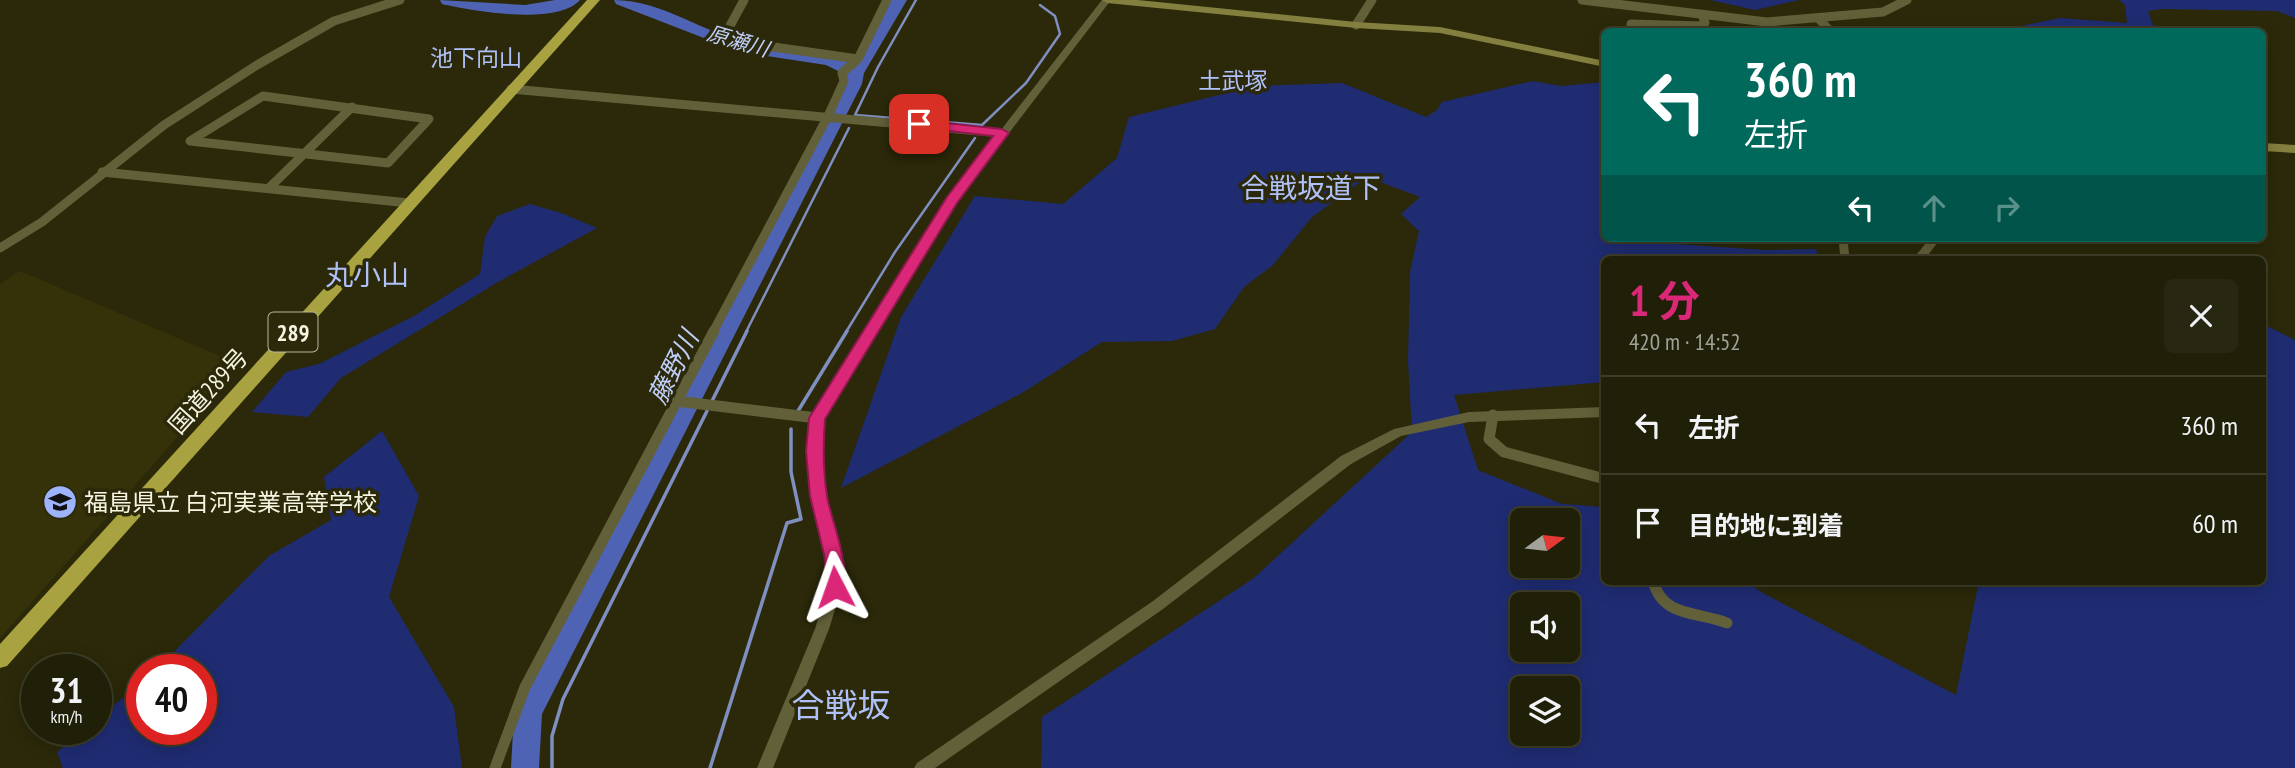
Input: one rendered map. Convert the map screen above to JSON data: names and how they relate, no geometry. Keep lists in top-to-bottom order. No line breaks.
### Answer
{"streets":{"highway":["289","国道289号"]},"districts":["池下向山","土武塚","合戦坂道下","丸小山","合戦坂"],"water":["原瀬川","藤野川"],"places":{"school or university":["福島県立 白河実業高等学校"]},"north":"right","page":{"turn":["360 m","左折"],"heading":["1 分","420 m · 14:52"],"list":[{"name":"左折","value":"360 m"},{"name":"目的地に到着","value":"60 m"}],"speed":"31 km/h","limit":"40"}}
